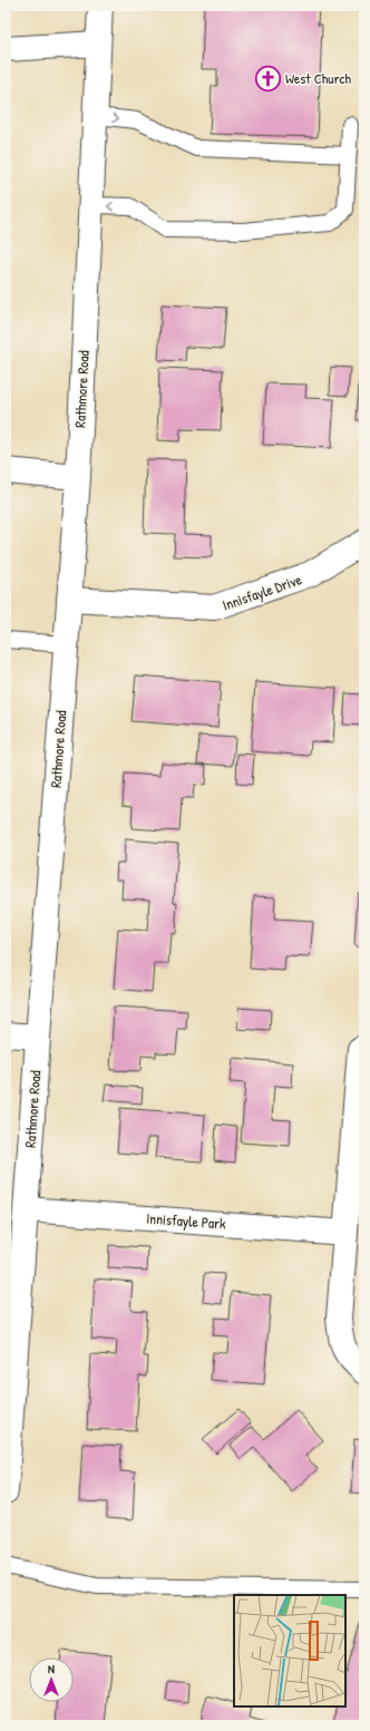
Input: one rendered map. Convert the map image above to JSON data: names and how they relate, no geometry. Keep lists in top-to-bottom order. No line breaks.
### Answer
{"streets":{"street":["Rathmore Road","Innisfayle Drive","Innisfayle Park"]},"crossings":[["Rathmore Road","Innisfayle Drive"],["Rathmore Road","Innisfayle Park"]],"places":{"church":["West Church"]},"north":"top"}
